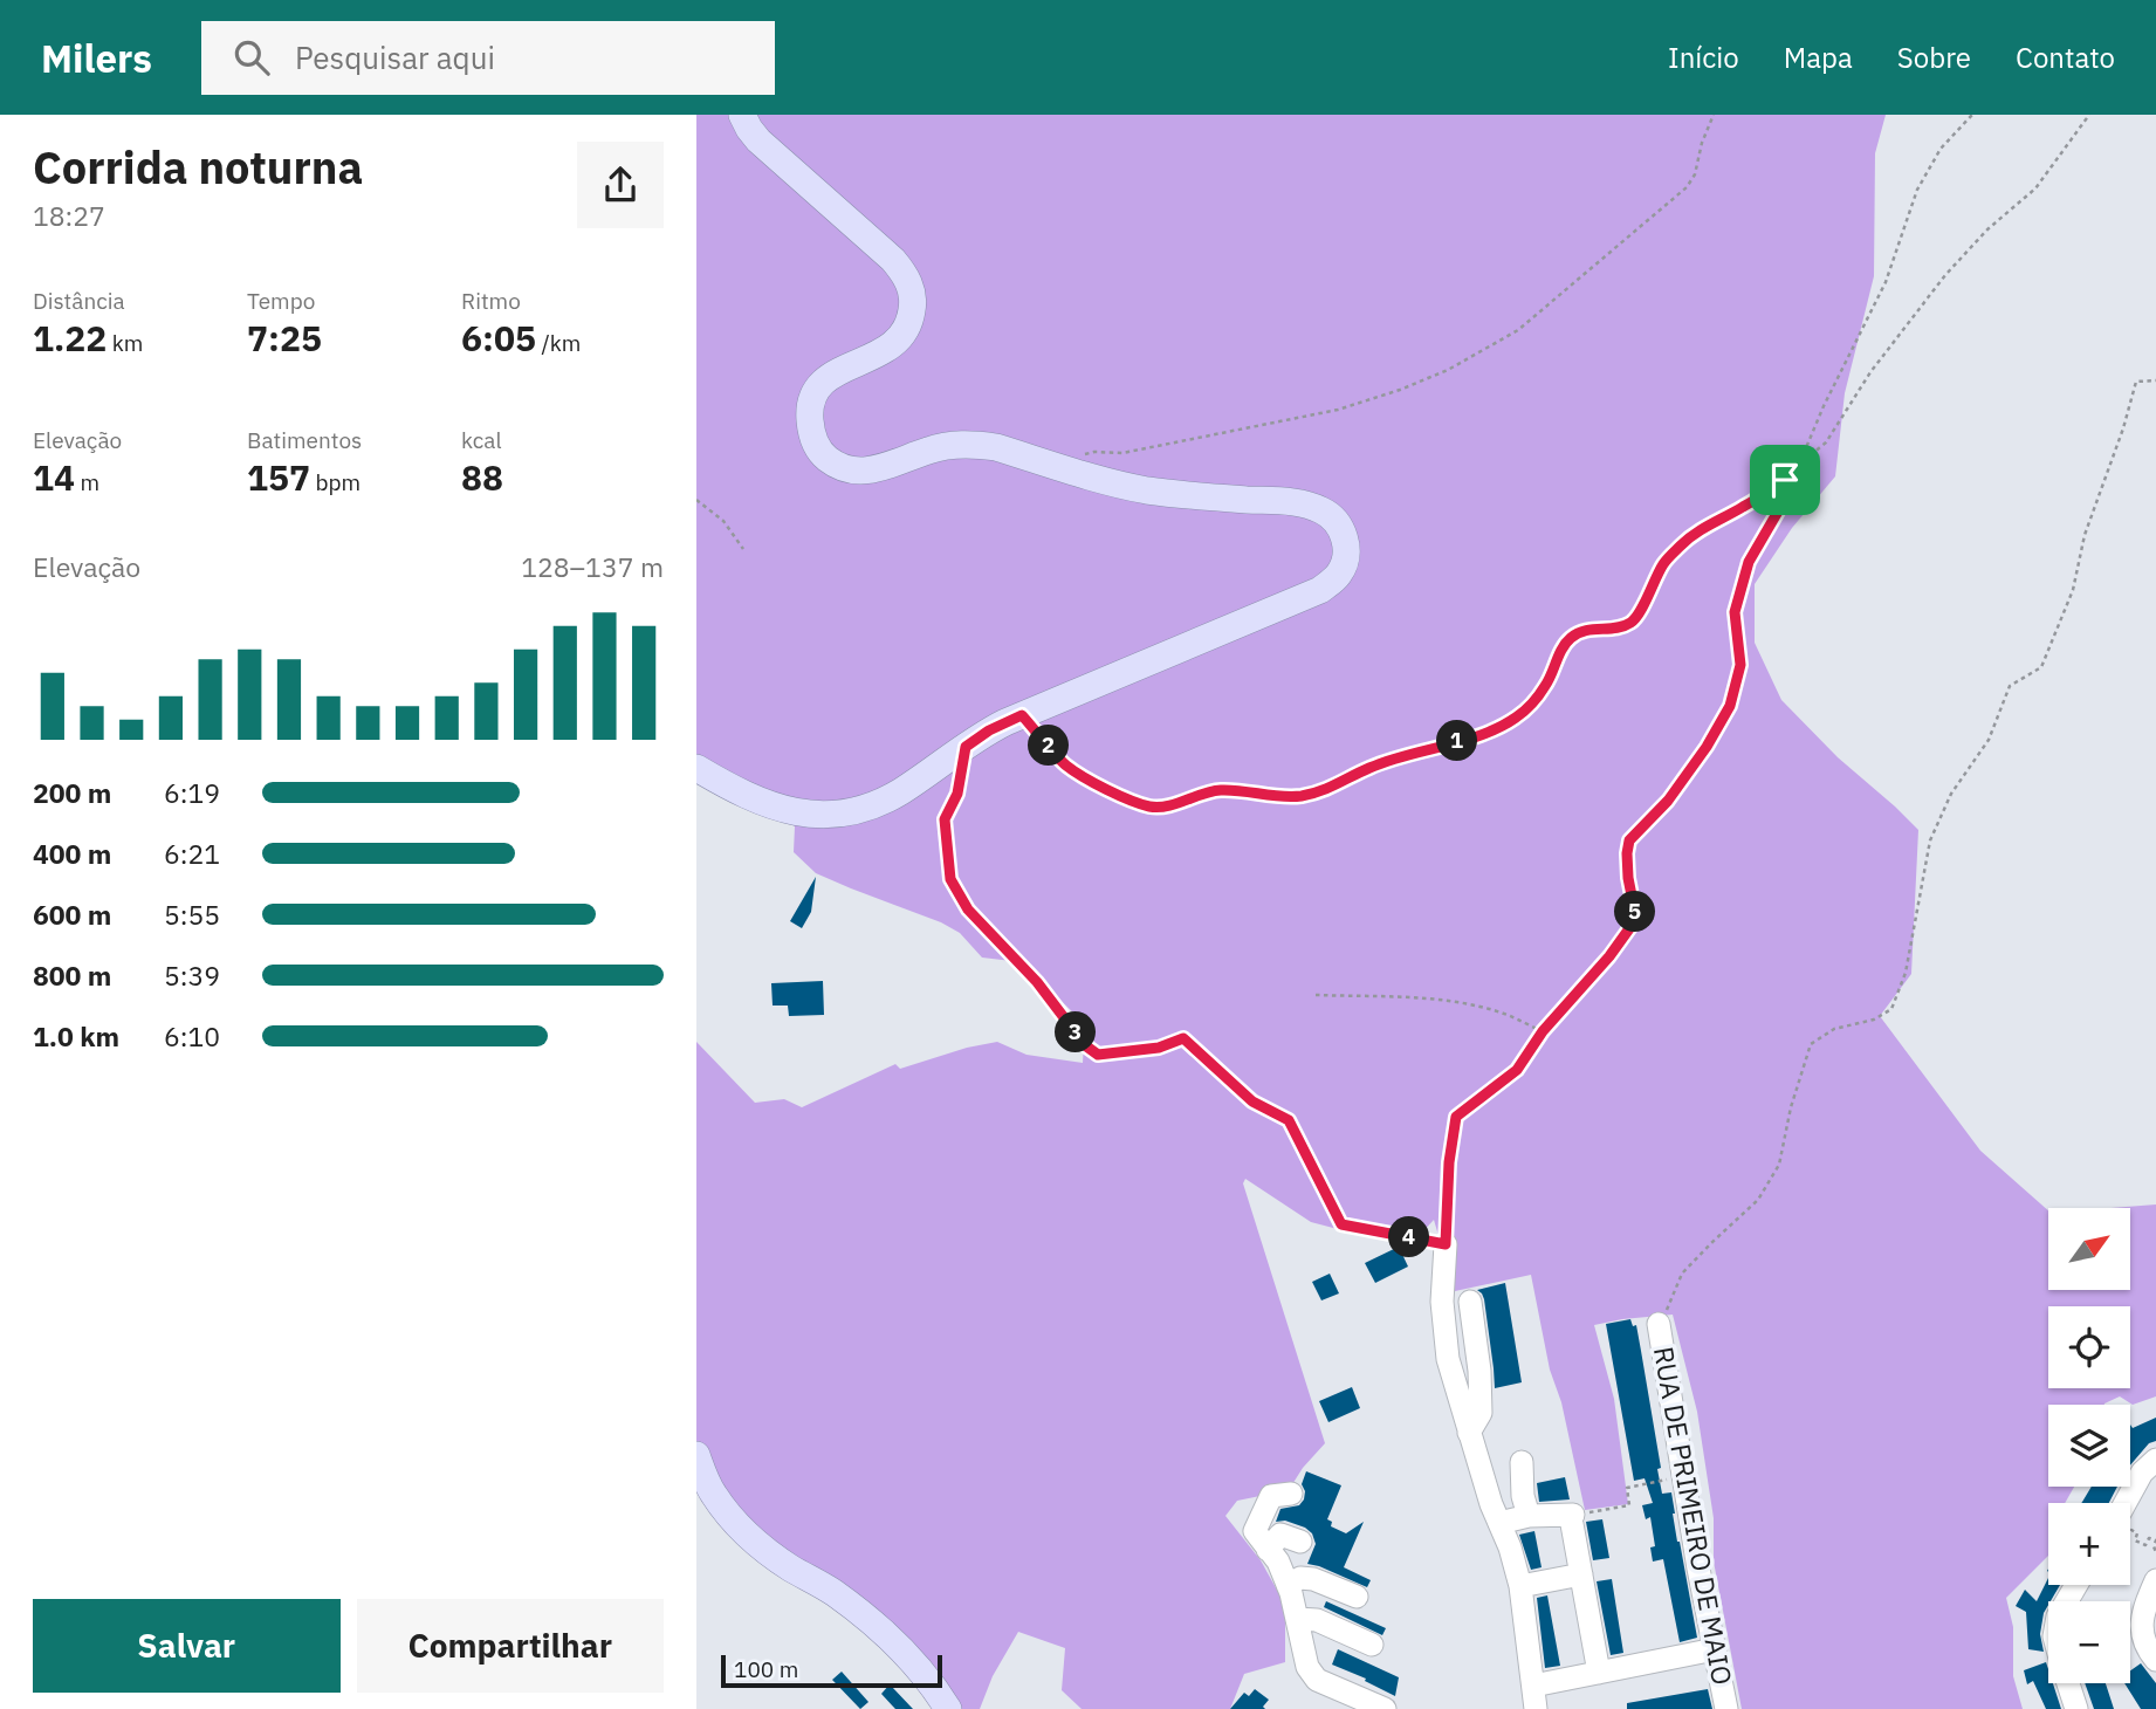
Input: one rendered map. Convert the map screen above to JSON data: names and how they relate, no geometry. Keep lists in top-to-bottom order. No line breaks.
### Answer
{"streets":{"street":["RUA DE PRIMEIRO DE MAIO"]},"scale_bar":"100 m","north":"top right","page":{"header":"Milers","search":"Pesquisar aqui","nav":["Início","Mapa","Sobre","Contato"],"heading":["Corrida noturna","18:27"],"stats":[["Distância","1.22 km"],["Tempo","7:25"],["Ritmo","6:05 /km"],["Elevação","14 m"],["Batimentos","157 bpm"],["kcal","88"]],"chart":["Elevação","128–137 m"],"pins":["1","2","5","3","4"],"list":[{"name":"200 m","note":"6:19"},{"name":"400 m","note":"6:21"},{"name":"600 m","note":"5:55"},{"name":"800 m","note":"5:39"},{"name":"1.0 km","note":"6:10"}],"map_buttons":["+","−"],"buttons":["Salvar","Compartilhar"],"scale":"100 m"}}
